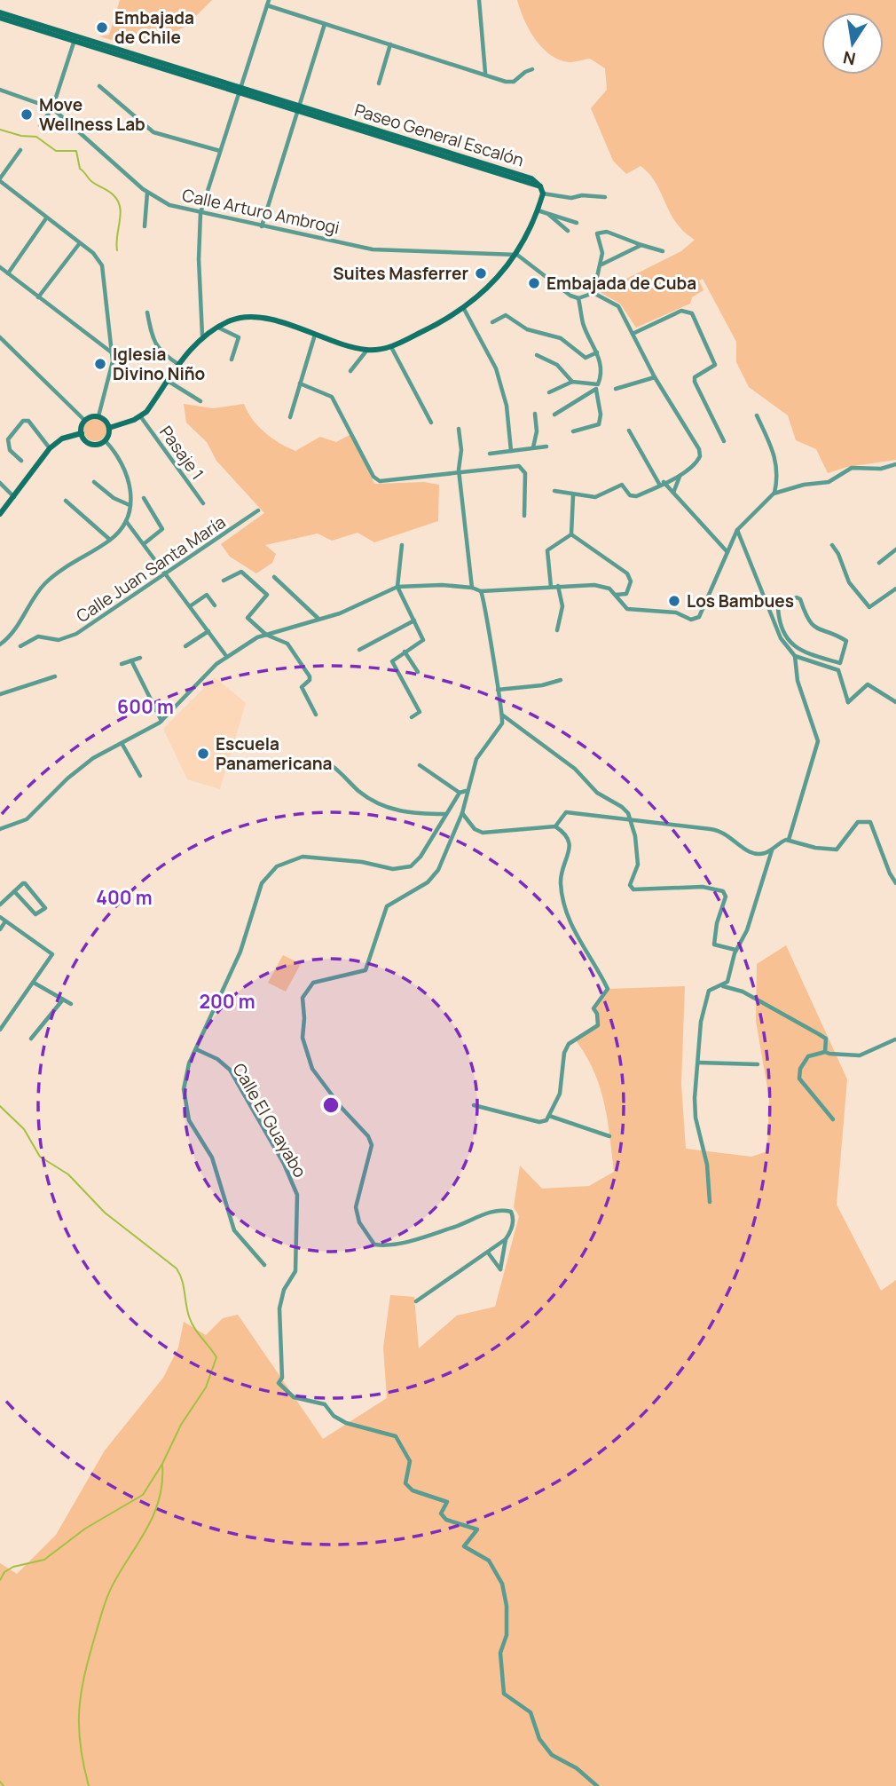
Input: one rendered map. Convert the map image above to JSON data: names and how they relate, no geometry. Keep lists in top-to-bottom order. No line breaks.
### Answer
{"streets":{"street":["Paseo General Escalón","Calle Arturo Ambrogi","Pasaje 1","Calle Juan Santa María","Calle El Guayabo"]},"places":["Embajada de Chile","Move Wellness Lab","Suites Masferrer","Embajada de Cuba","Iglesia Divino Niño","Los Bambues","Escuela Panamericana"],"north":"bottom","rings":["600 m","400 m","200 m"]}
